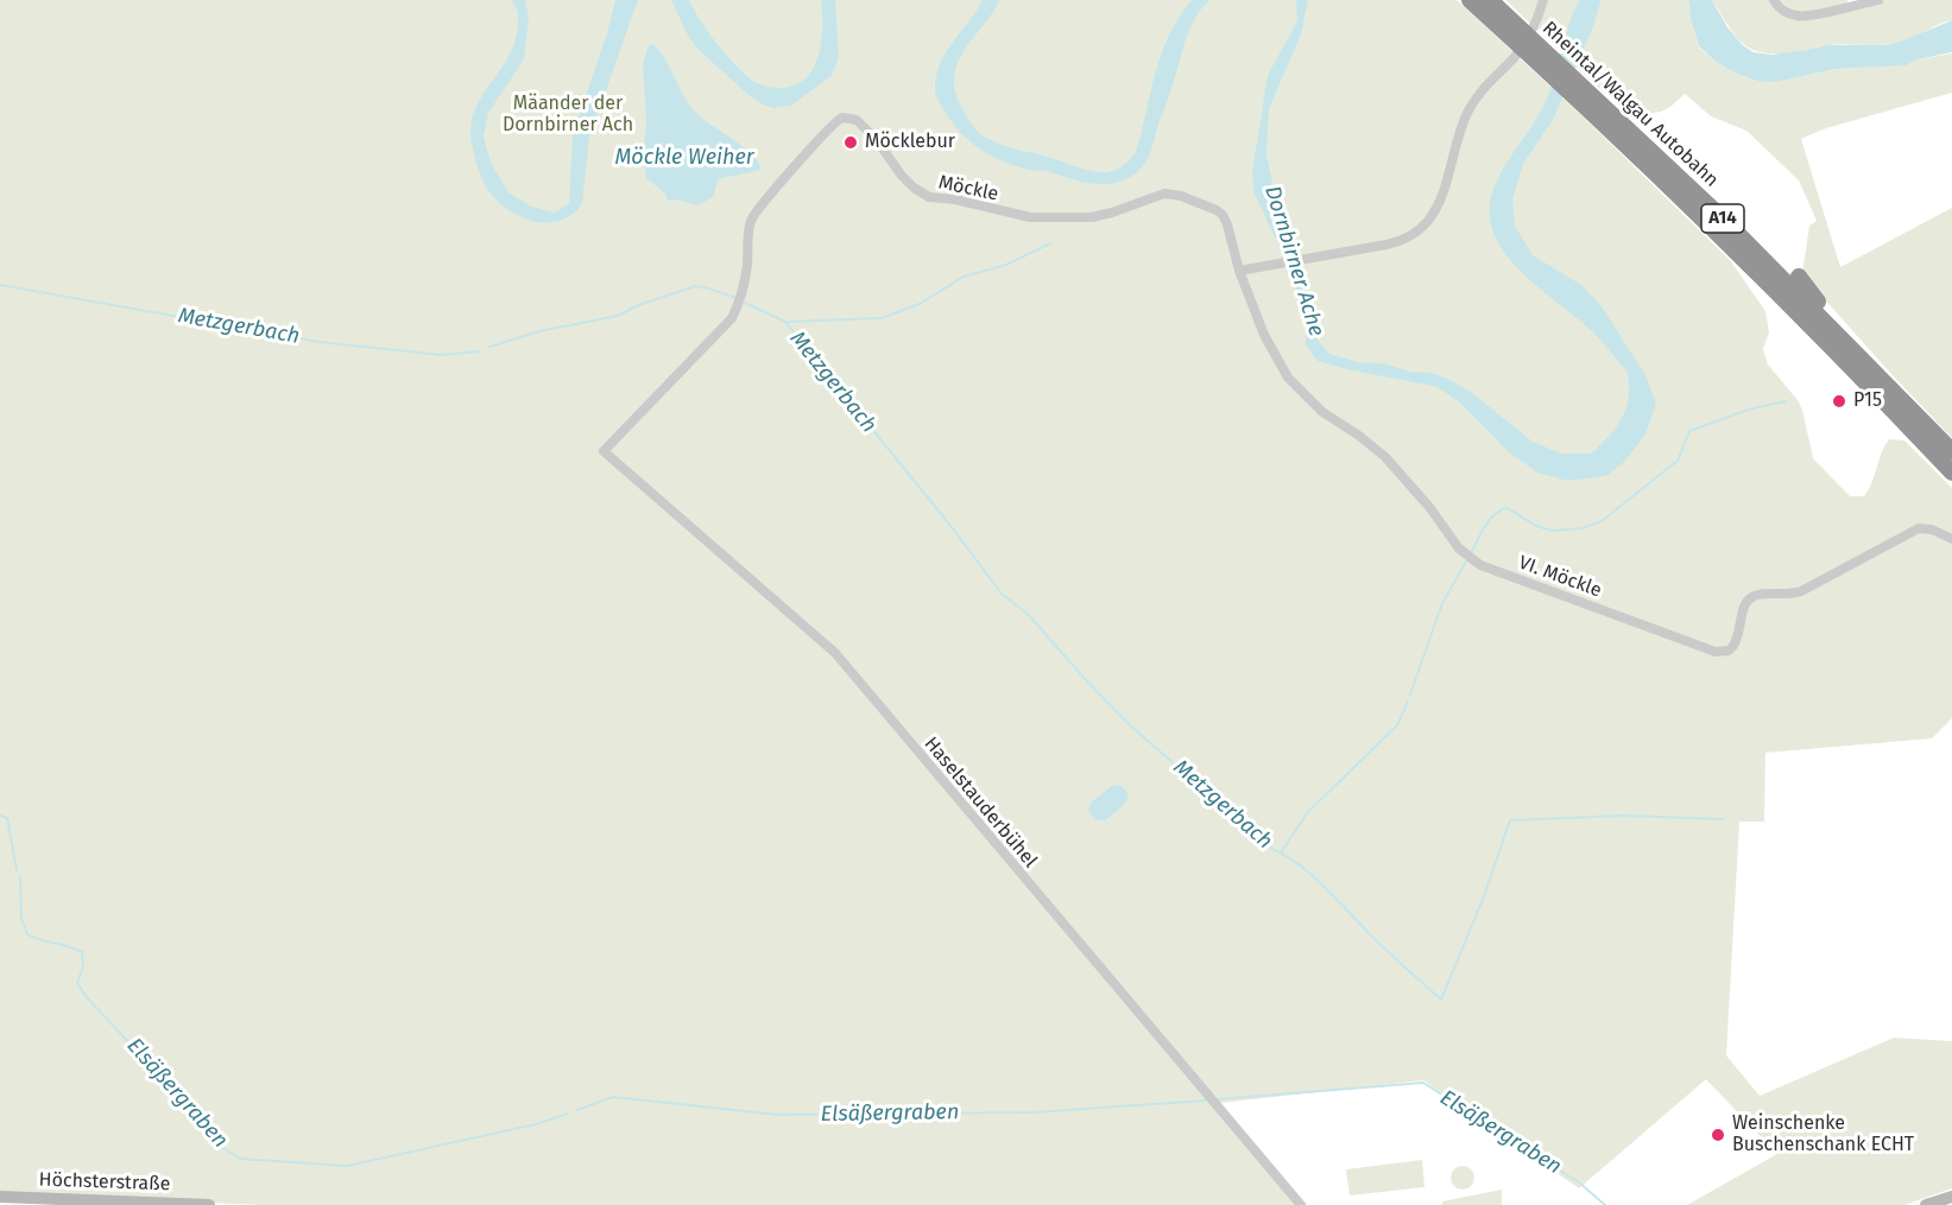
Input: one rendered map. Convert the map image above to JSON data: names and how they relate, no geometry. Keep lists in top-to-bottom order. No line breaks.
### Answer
{"streets":{"highway":["Rheintal/Walgau Autobahn","A14"],"main road":["Höchsterstraße"],"street":["Möckle","VI. Möckle","Haselstauderbühel"]},"crossings":[["Möckle","VI. Möckle"],["Möckle","Haselstauderbühel"]],"water":["Möckle Weiher","Dornbirner Ache","Metzgerbach","Elsäßergraben"],"parks":["Mäander der Dornbirner Ach"],"places":["Möcklebur","P15","Weinschenke Buschenschank ECHT"]}
